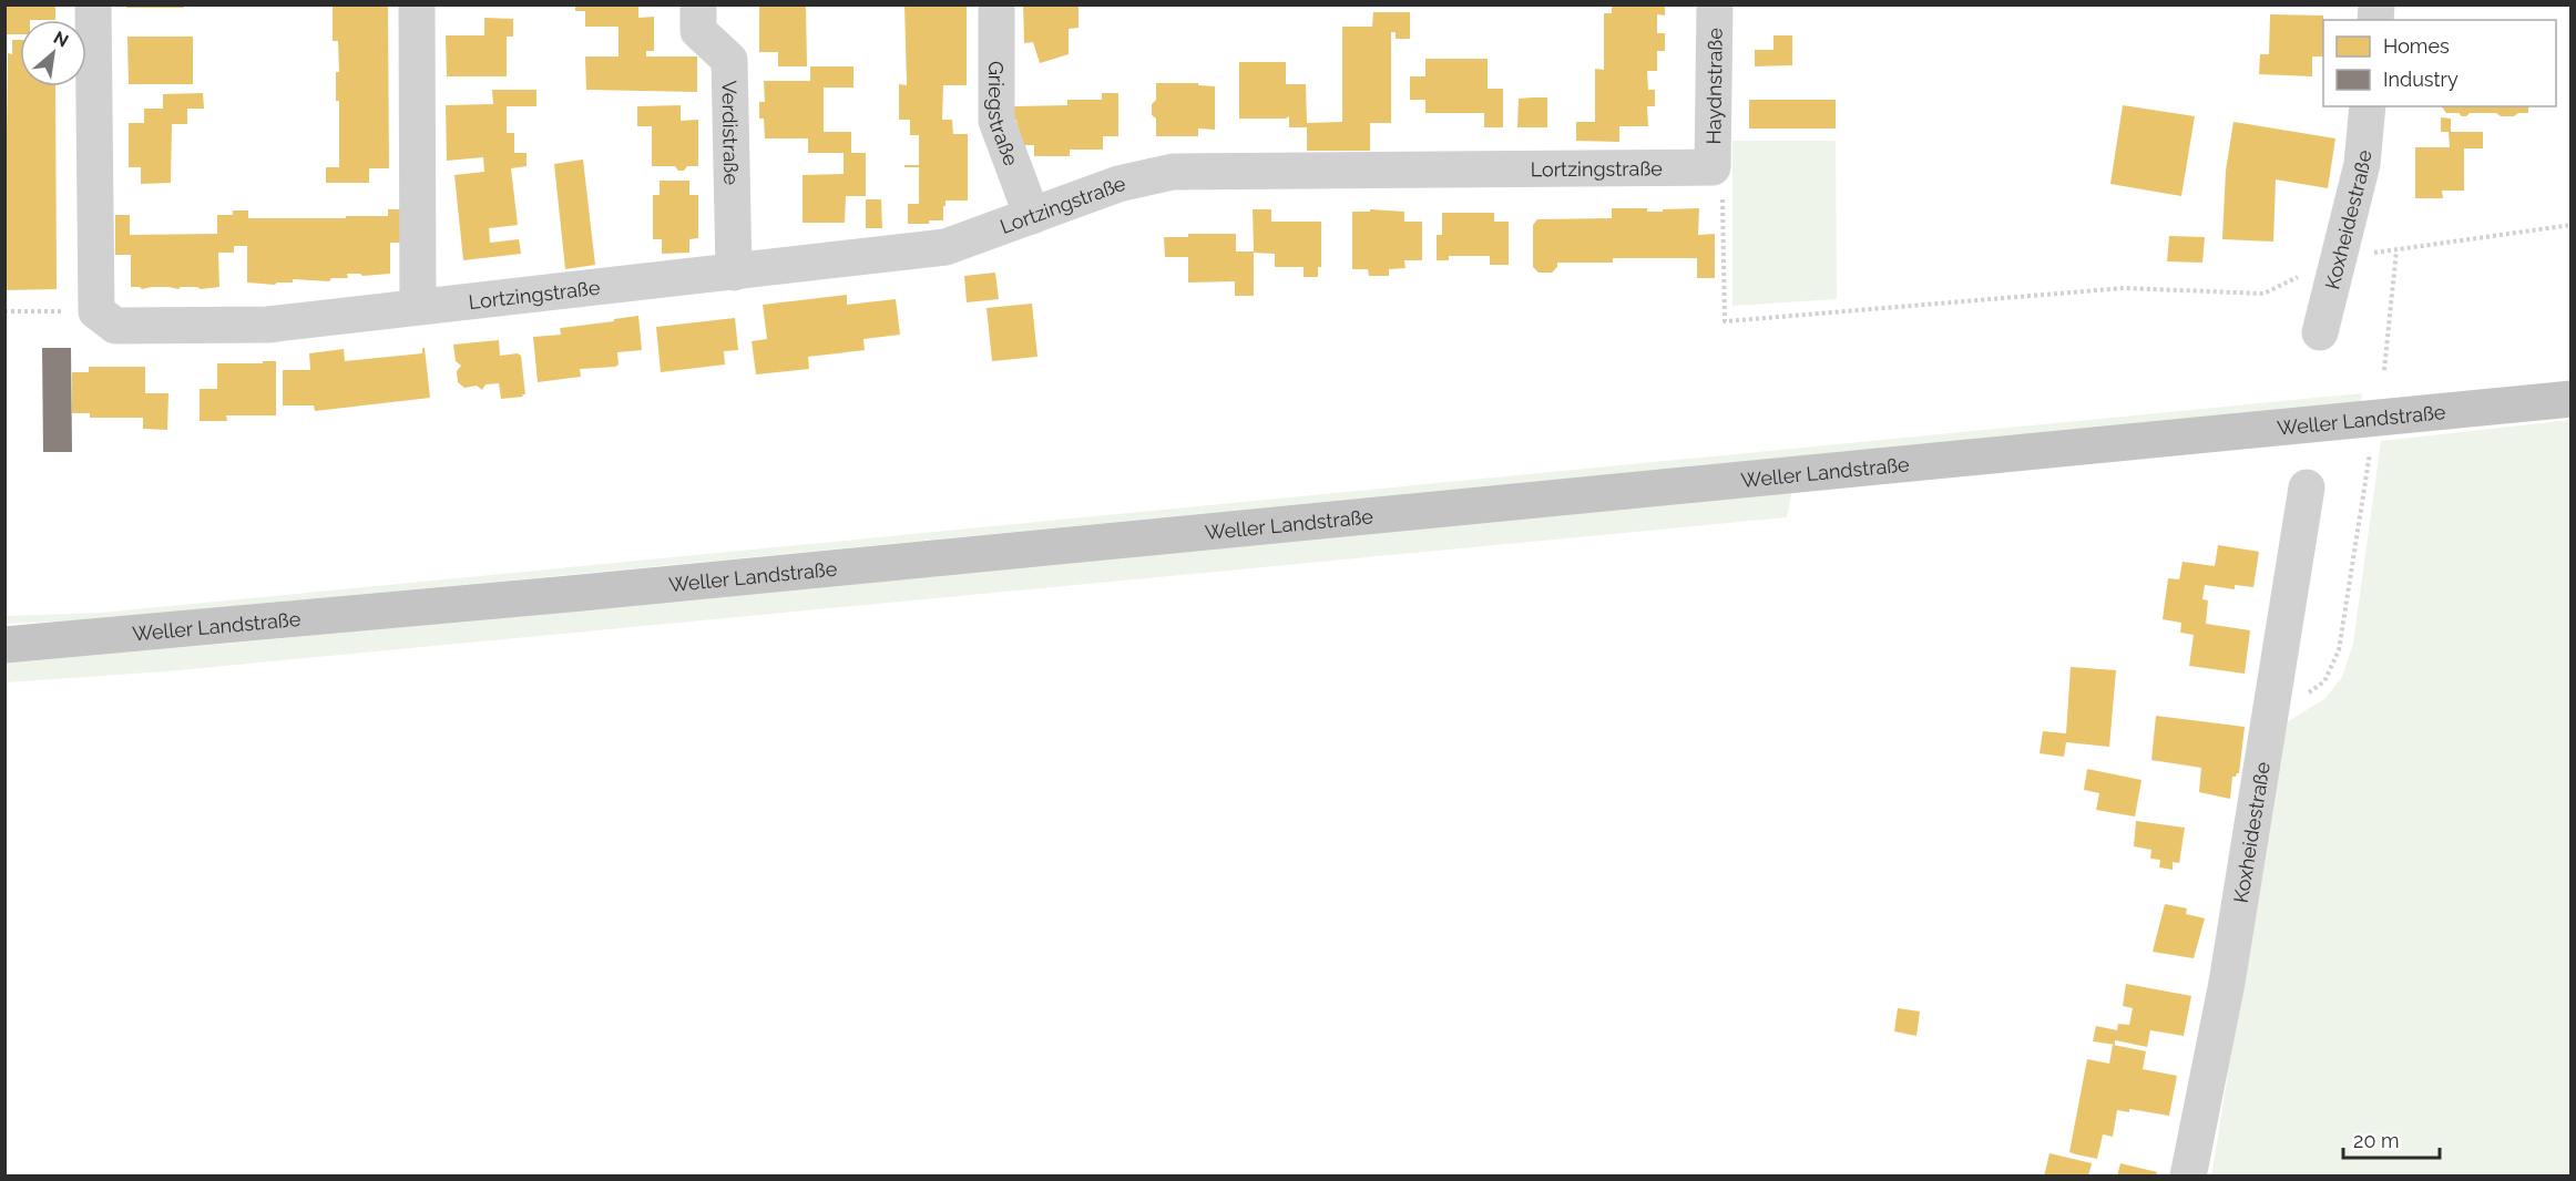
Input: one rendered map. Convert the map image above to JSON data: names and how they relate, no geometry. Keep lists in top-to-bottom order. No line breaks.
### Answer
{"streets":{"main road":["Weller Landstraße"],"street":["Haydnstraße","Griegstraße","Verdistraße","Lortzingstraße","Koxheidestraße"]},"crossings":[["Haydnstraße","Lortzingstraße"],["Griegstraße","Lortzingstraße"],["Verdistraße","Lortzingstraße"]],"legend":["Homes","Industry"],"scale_bar":"20 m","north":"top right"}
